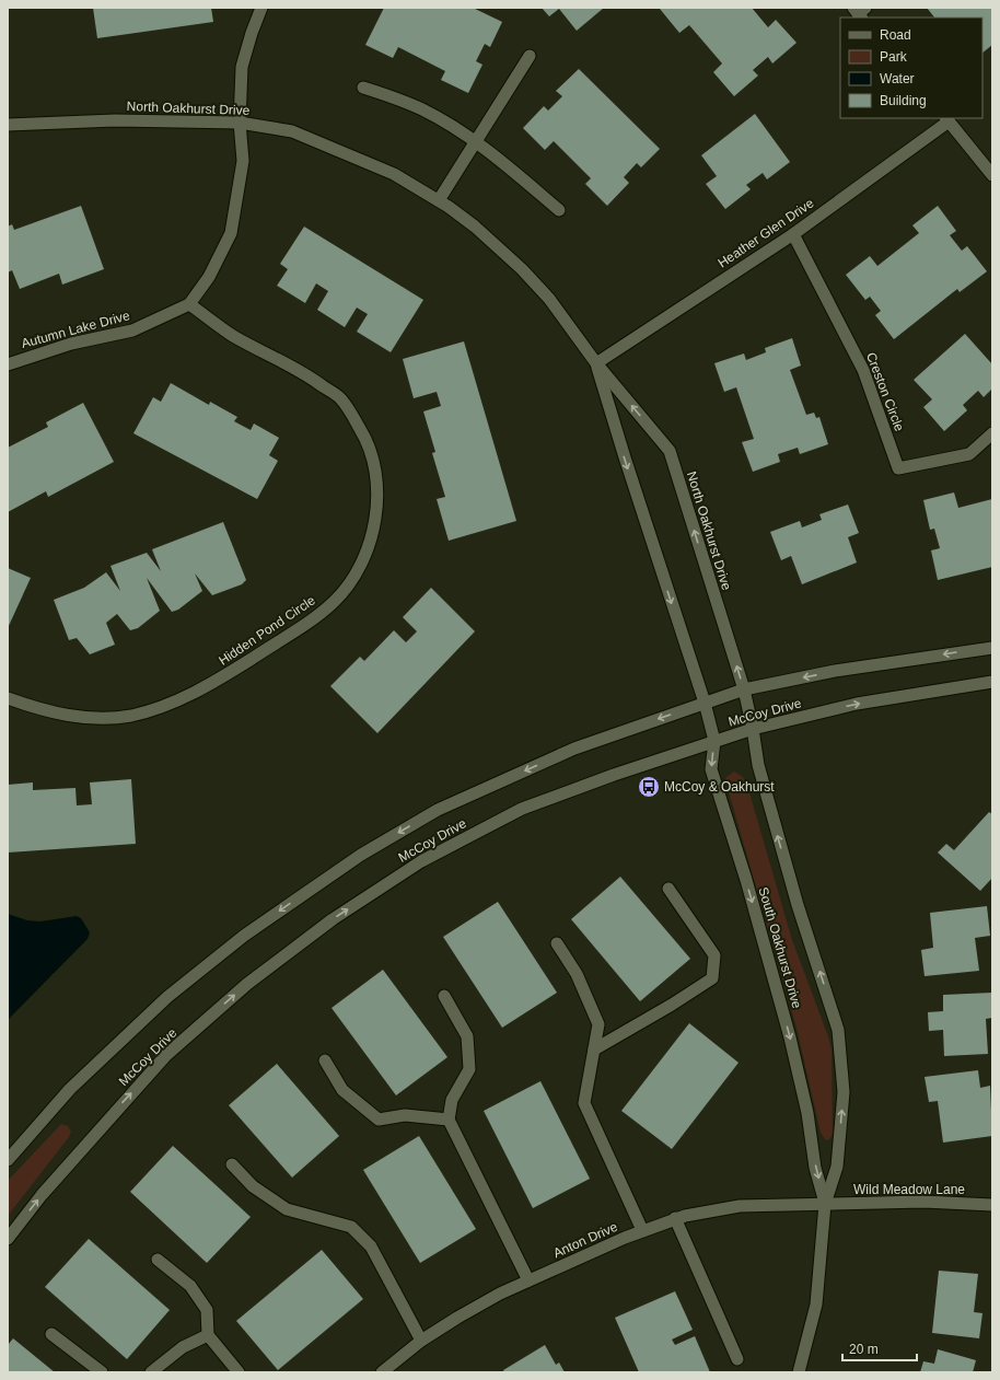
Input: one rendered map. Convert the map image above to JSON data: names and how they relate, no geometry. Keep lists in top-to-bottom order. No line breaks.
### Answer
{"streets":{"street":["North Oakhurst Drive","Heather Glen Drive","Autumn Lake Drive","Creston Circle","Hidden Pond Circle","McCoy Drive","South Oakhurst Drive","Wild Meadow Lane","Anton Drive"]},"crossings":[["North Oakhurst Drive","Heather Glen Drive"],["North Oakhurst Drive","Autumn Lake Drive"],["North Oakhurst Drive","McCoy Drive"],["North Oakhurst Drive","South Oakhurst Drive"],["Heather Glen Drive","Creston Circle"],["Autumn Lake Drive","Hidden Pond Circle"],["McCoy Drive","South Oakhurst Drive"],["South Oakhurst Drive","Wild Meadow Lane"],["South Oakhurst Drive","Anton Drive"],["Wild Meadow Lane","Anton Drive"]],"places":{"bus stop":["McCoy & Oakhurst"]},"legend":["Road","Park","Water","Building"],"scale_bar":"20 m"}
